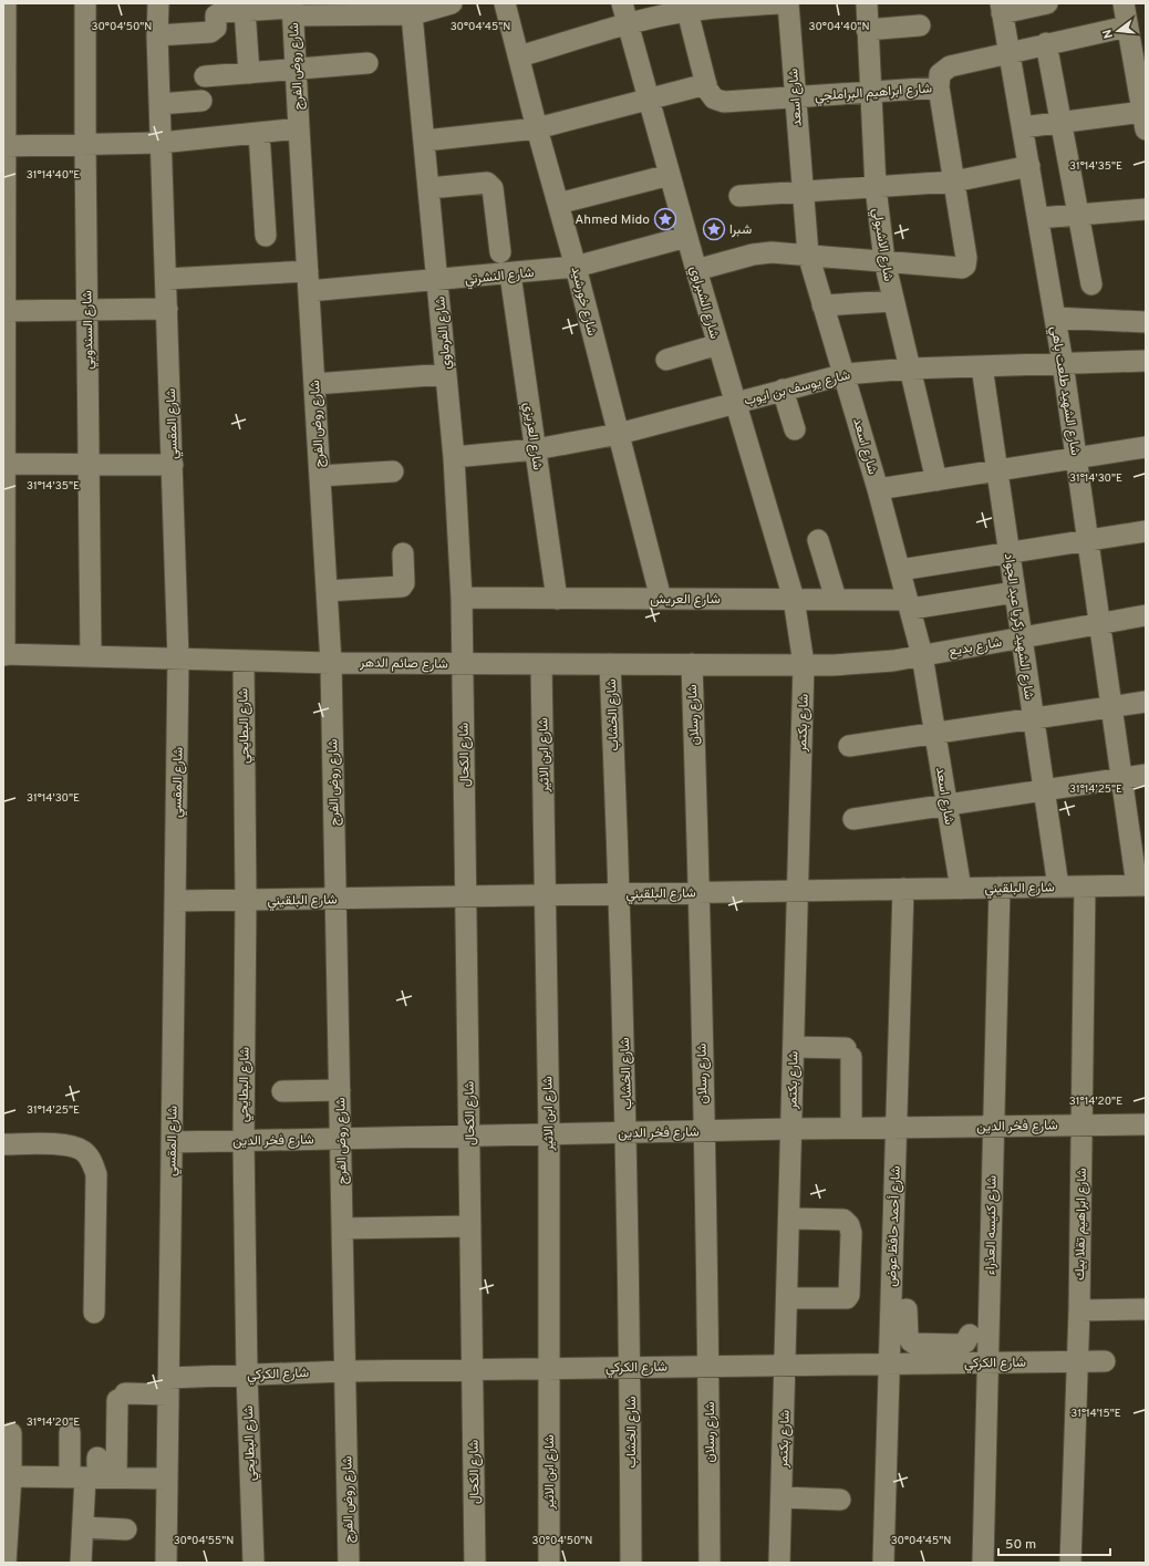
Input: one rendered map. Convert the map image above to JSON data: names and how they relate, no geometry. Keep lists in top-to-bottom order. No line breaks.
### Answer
{"streets":{"street":["شارع روض الفرج","شارع ابراهيم البراملجي","شارع اسعد","شارع الاشبولي","شارع النشرتي","شارع خورشيد","شارع الشبراوي","شارع السندوبي","شارع الفرماوي","شارع يوسف بن ايوب","شارع الشهيد طلعت باهي","شارع المقسي","شارع العزيزي","شارع العريش","شارع الشهيد زكريا عبد الجواد","شارع بديع","شارع صائم الدهر","شارع الخشاب","شارع رسلان","شارع بكتمر","شارع البطايحي","شارع الكحال","شارع ابن الاثير","شارع البلقيني","شارع فخر الدين","شارع ابراهيم تقلا بيك","شارع كنيسه العذراء","شارع أحمد حافظ عوض","شارع الكركي"]},"crossings":[["شارع روض الفرج","شارع النشرتي"],["شارع روض الفرج","شارع صائم الدهر"],["شارع روض الفرج","شارع البلقيني"],["شارع روض الفرج","شارع فخر الدين"],["شارع روض الفرج","شارع الكركي"],["شارع ابراهيم البراملجي","شارع اسعد"],["شارع ابراهيم البراملجي","شارع الاشبولي"],["شارع اسعد","شارع يوسف بن ايوب"],["شارع اسعد","شارع العريش"],["شارع اسعد","شارع بديع"],["شارع اسعد","شارع البلقيني"],["شارع الاشبولي","شارع يوسف بن ايوب"],["شارع النشرتي","شارع خورشيد"],["شارع النشرتي","شارع الشبراوي"],["شارع النشرتي","شارع الفرماوي"],["شارع النشرتي","شارع المقسي"],["شارع النشرتي","شارع العزيزي"],["شارع خورشيد","شارع يوسف بن ايوب"],["شارع خورشيد","شارع العريش"],["شارع الشبراوي","شارع يوسف بن ايوب"],["شارع الشبراوي","شارع العريش"],["شارع الشبراوي","شارع بكتمر"],["شارع السندوبي","شارع صائم الدهر"],["شارع الفرماوي","شارع يوسف بن ايوب"],["شارع الفرماوي","شارع العريش"],["شارع الفرماوي","شارع صائم الدهر"],["شارع الفرماوي","شارع الكحال"],["شارع يوسف بن ايوب","شارع الشهيد طلعت باهي"],["شارع يوسف بن ايوب","شارع العزيزي"],["شارع يوسف بن ايوب","شارع الشهيد زكريا عبد الجواد"],["شارع الشهيد طلعت باهي","شارع بديع"],["شارع الشهيد طلعت باهي","شارع البلقيني"],["شارع المقسي","شارع صائم الدهر"],["شارع المقسي","شارع البلقيني"],["شارع المقسي","شارع فخر الدين"],["شارع المقسي","شارع الكركي"],["شارع العزيزي","شارع العريش"],["شارع العريش","شارع الشهيد زكريا عبد الجواد"],["شارع العريش","شارع بكتمر"],["شارع الشهيد زكريا عبد الجواد","شارع بديع"],["شارع الشهيد زكريا عبد الجواد","شارع البلقيني"],["شارع بديع","شارع صائم الدهر"],["شارع بديع","شارع بكتمر"],["شارع صائم الدهر","شارع الخشاب"],["شارع صائم الدهر","شارع رسلان"],["شارع صائم الدهر","شارع بكتمر"],["شارع صائم الدهر","شارع البطايحي"],["شارع صائم الدهر","شارع الكحال"],["شارع صائم الدهر","شارع ابن الاثير"],["شارع الخشاب","شارع البلقيني"],["شارع الخشاب","شارع فخر الدين"],["شارع الخشاب","شارع الكركي"],["شارع رسلان","شارع البلقيني"],["شارع رسلان","شارع فخر الدين"],["شارع رسلان","شارع الكركي"],["شارع بكتمر","شارع البلقيني"],["شارع بكتمر","شارع فخر الدين"],["شارع بكتمر","شارع الكركي"],["شارع البطايحي","شارع البلقيني"],["شارع البطايحي","شارع فخر الدين"],["شارع البطايحي","شارع الكركي"],["شارع الكحال","شارع البلقيني"],["شارع الكحال","شارع فخر الدين"],["شارع الكحال","شارع الكركي"],["شارع ابن الاثير","شارع البلقيني"],["شارع ابن الاثير","شارع فخر الدين"],["شارع ابن الاثير","شارع الكركي"],["شارع البلقيني","شارع ابراهيم تقلا بيك"],["شارع البلقيني","شارع كنيسه العذراء"],["شارع البلقيني","شارع أحمد حافظ عوض"],["شارع فخر الدين","شارع ابراهيم تقلا بيك"],["شارع فخر الدين","شارع كنيسه العذراء"],["شارع فخر الدين","شارع أحمد حافظ عوض"],["شارع ابراهيم تقلا بيك","شارع الكركي"],["شارع كنيسه العذراء","شارع الكركي"],["شارع أحمد حافظ عوض","شارع الكركي"]],"places":{"place":["Ahmed Mido","شبرا"]},"scale_bar":"50 m","north":"left","coordinates":["30°04'50\"N","30°04'45\"N","30°04'40\"N","31°14'35\"E","31°14'40\"E","31°14'30\"E","31°14'25\"E","31°14'20\"E","31°14'15\"E","30°04'55\"N"]}
